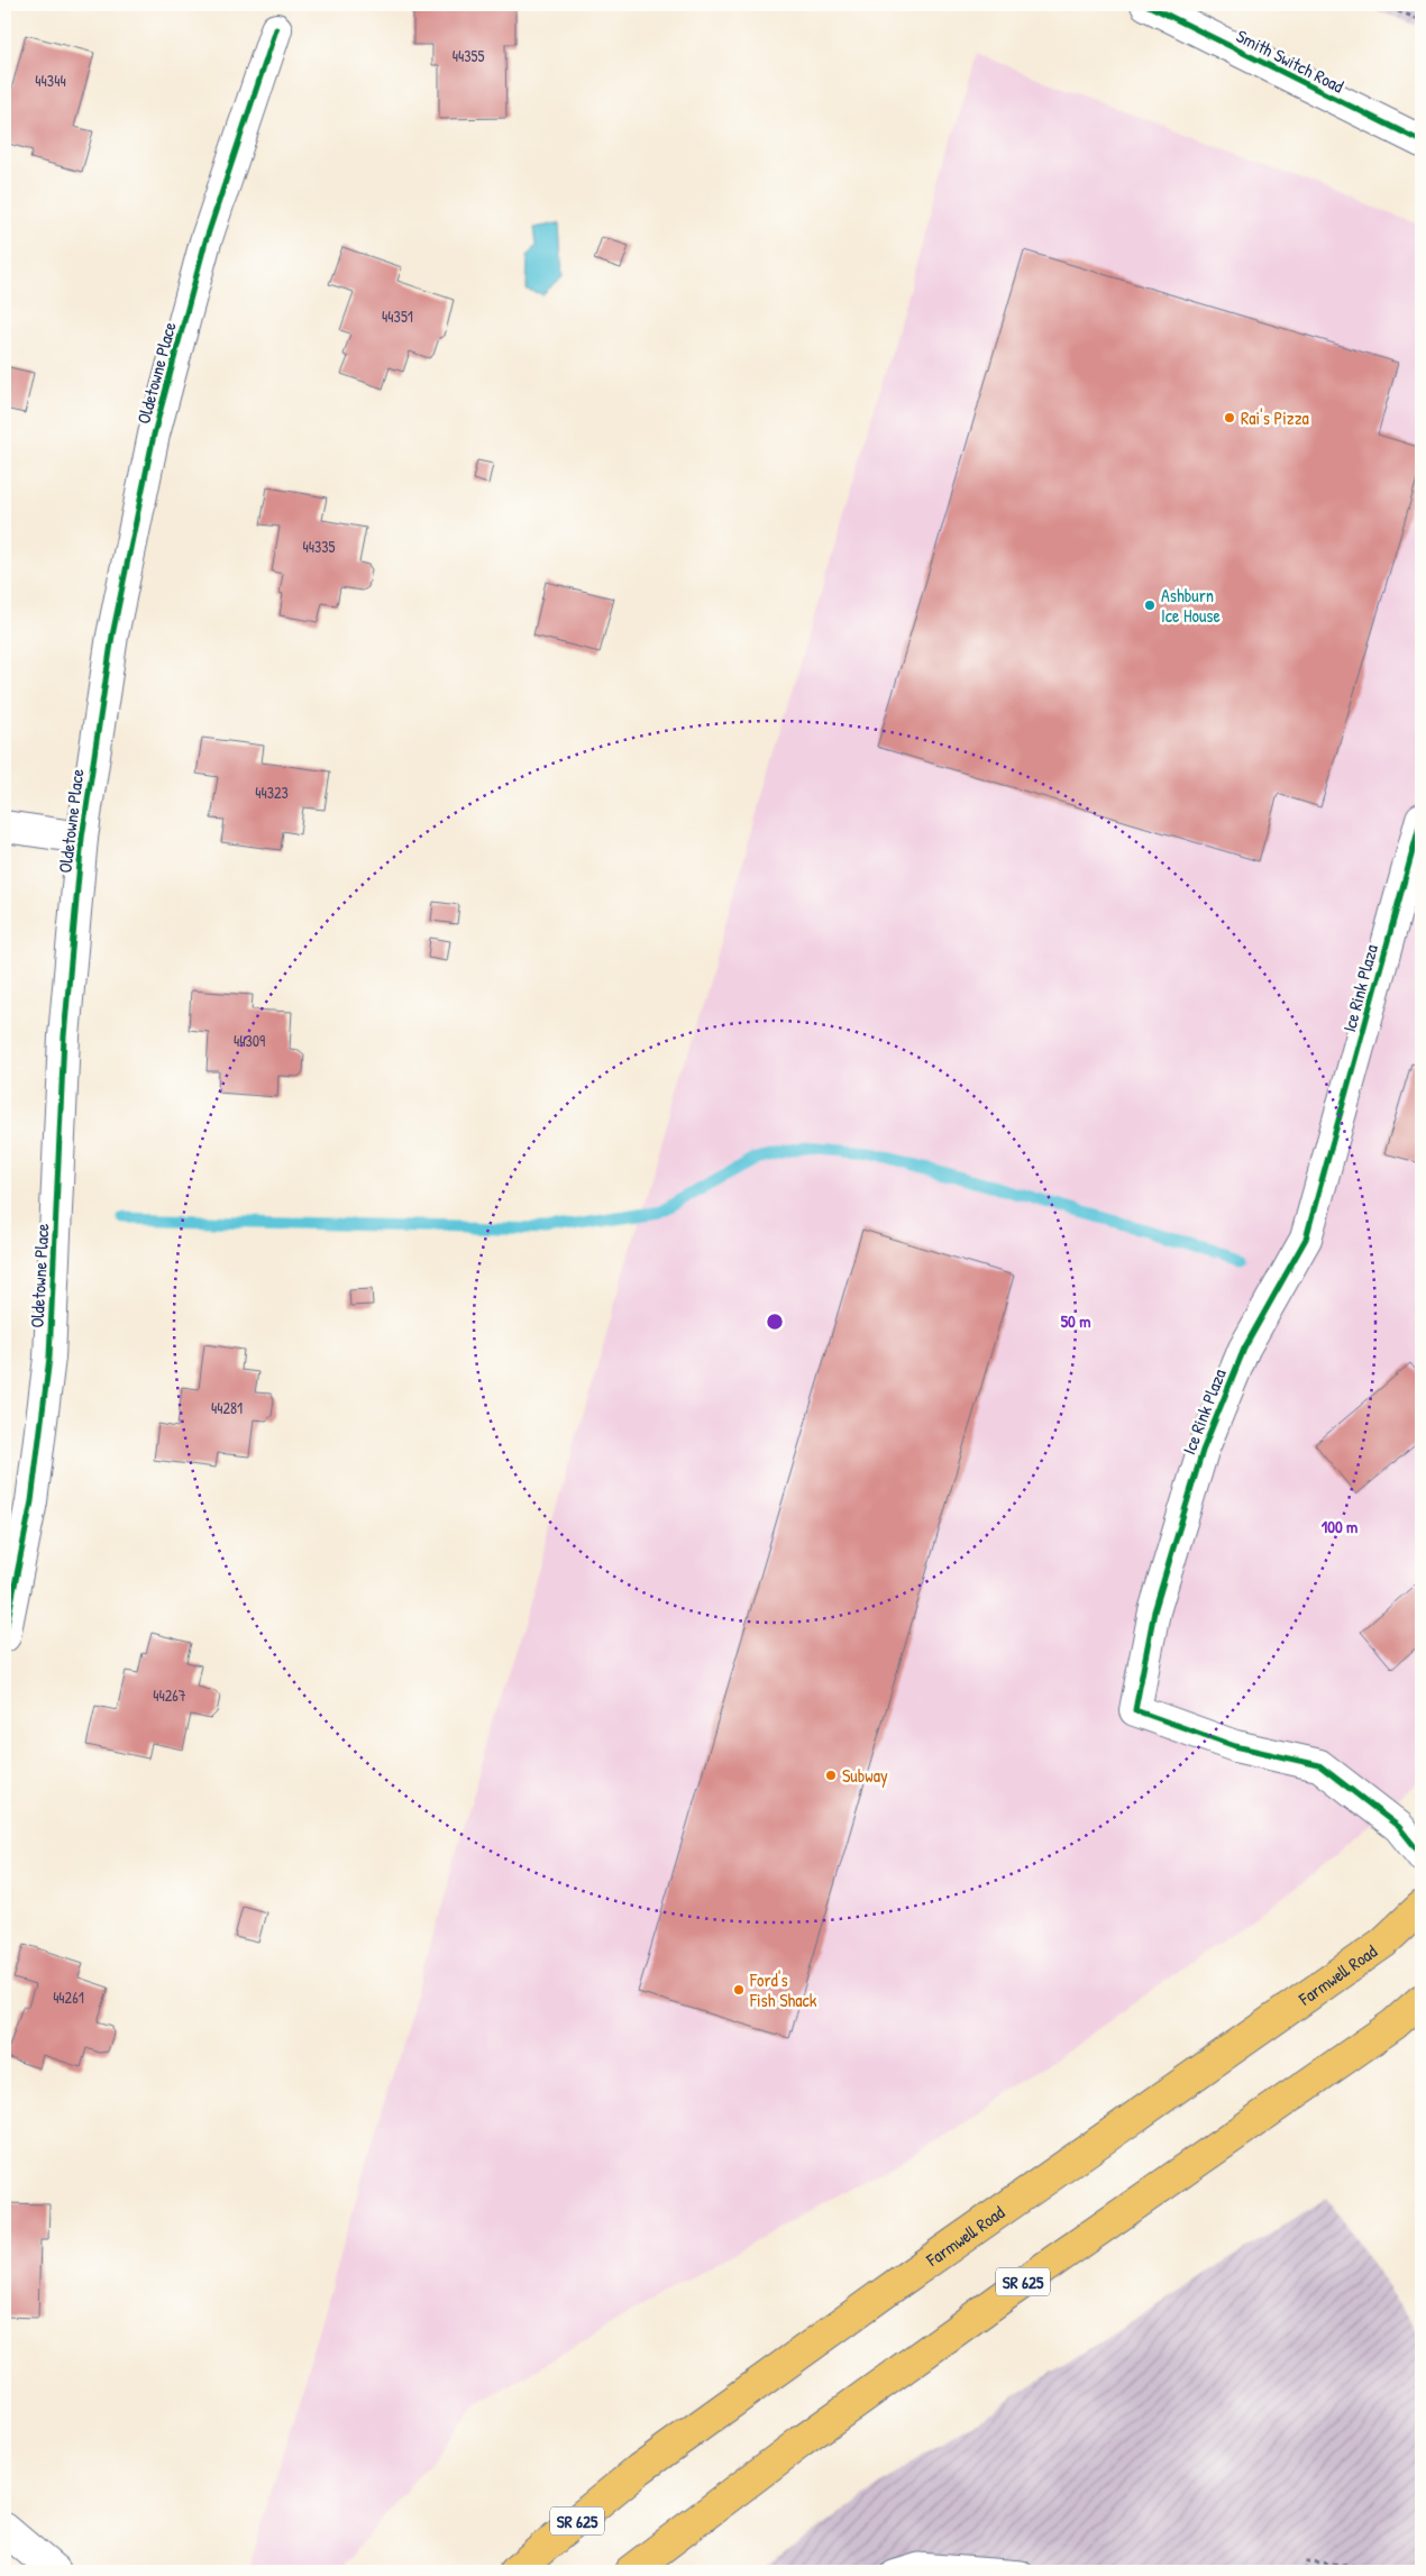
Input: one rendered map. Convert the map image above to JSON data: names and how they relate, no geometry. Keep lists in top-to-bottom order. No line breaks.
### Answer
{"streets":{"main road":["Farmwell Road","SR 625"],"street":["Smith Switch Road","Oldetowne Place","Ice Rink Plaza"]},"places":["Rai's Pizza","Ashburn Ice House","Subway","Ford's Fish Shack"],"house_numbers":["44355","44344","44351","44335","44323","44309","44281","44267","44261"],"rings":["50 m","100 m"]}
